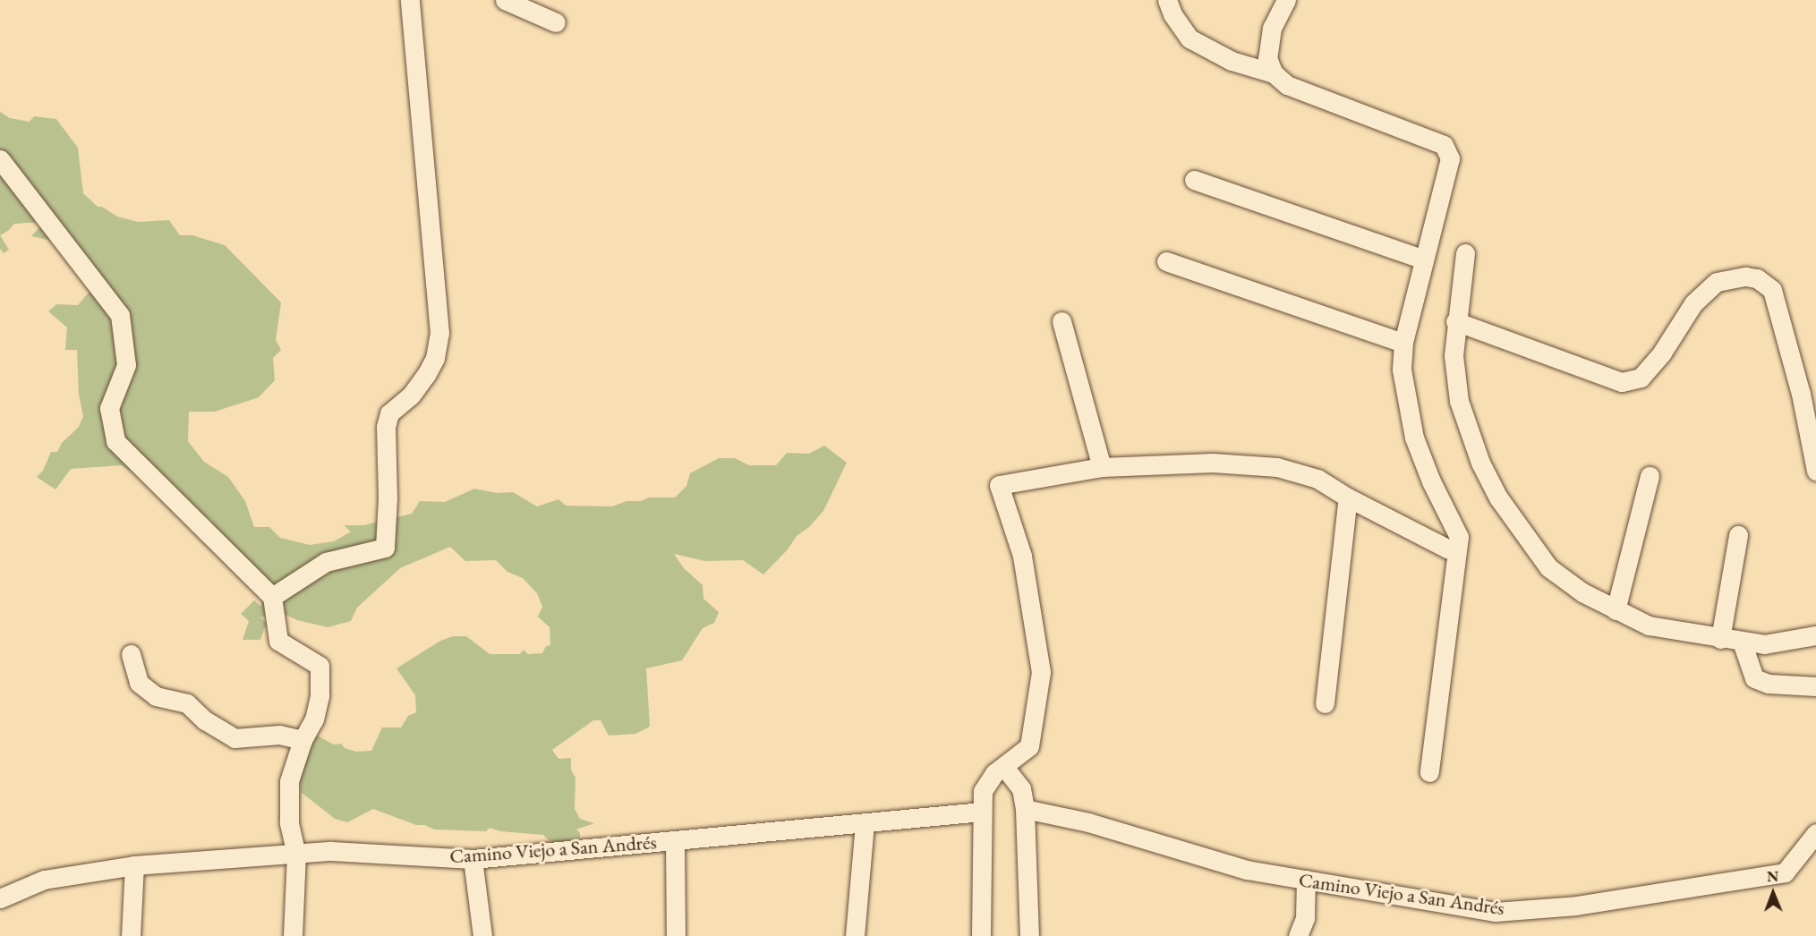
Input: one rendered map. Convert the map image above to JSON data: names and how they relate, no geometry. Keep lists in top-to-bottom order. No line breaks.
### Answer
{"streets":{"street":["Camino Viejo a San Andrés"]},"north":"top"}
